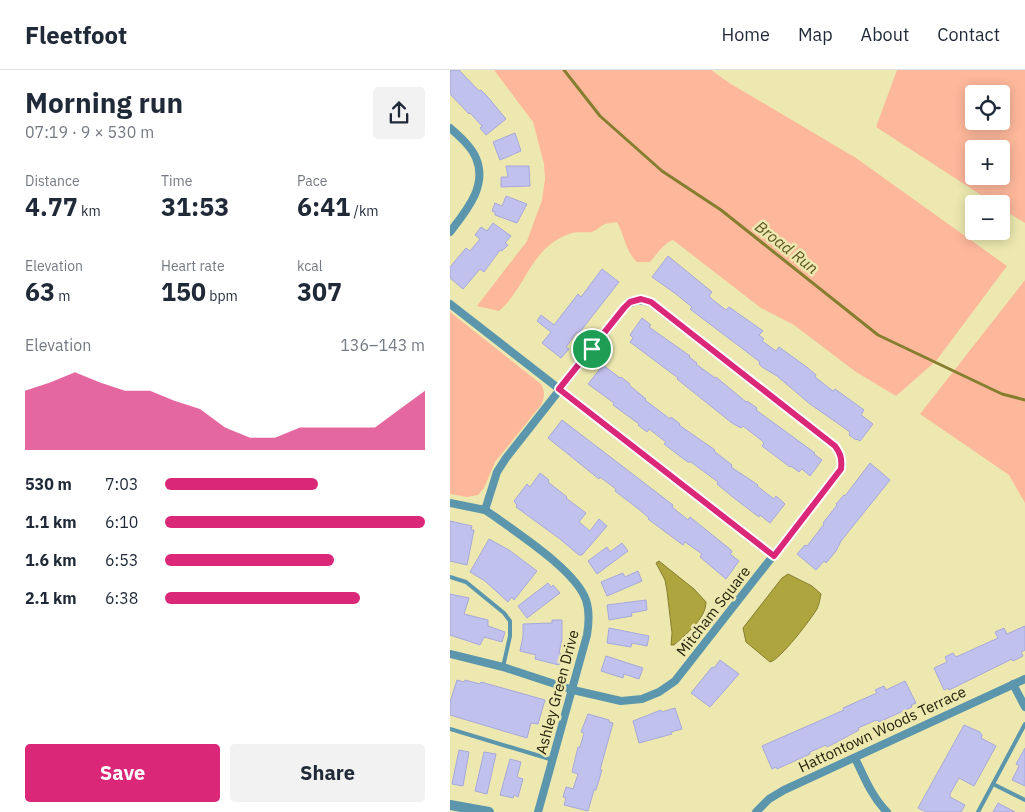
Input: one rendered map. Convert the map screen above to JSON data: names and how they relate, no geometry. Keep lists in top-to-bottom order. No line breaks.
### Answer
{"streets":{"street":["Mitcham Square","Ashley Green Drive","Hattontown Woods Terrace"]},"crossings":[["Mitcham Square","Ashley Green Drive"]],"water":["Broad Run"],"page":{"header":"Fleetfoot","nav":["Home","Map","About","Contact"],"heading":["Morning run","07:19 · 9 × 530 m"],"map_buttons":["+","−"],"stats":[["Distance","4.77 km"],["Time","31:53"],["Pace","6:41 /km"],["Elevation","63 m"],["Heart rate","150 bpm"],["kcal","307"]],"chart":["Elevation","136–143 m"],"list":[{"name":"530 m","note":"7:03"},{"name":"1.1 km","note":"6:10"},{"name":"1.6 km","note":"6:53"},{"name":"2.1 km","note":"6:38"}],"buttons":["Save","Share"]}}
